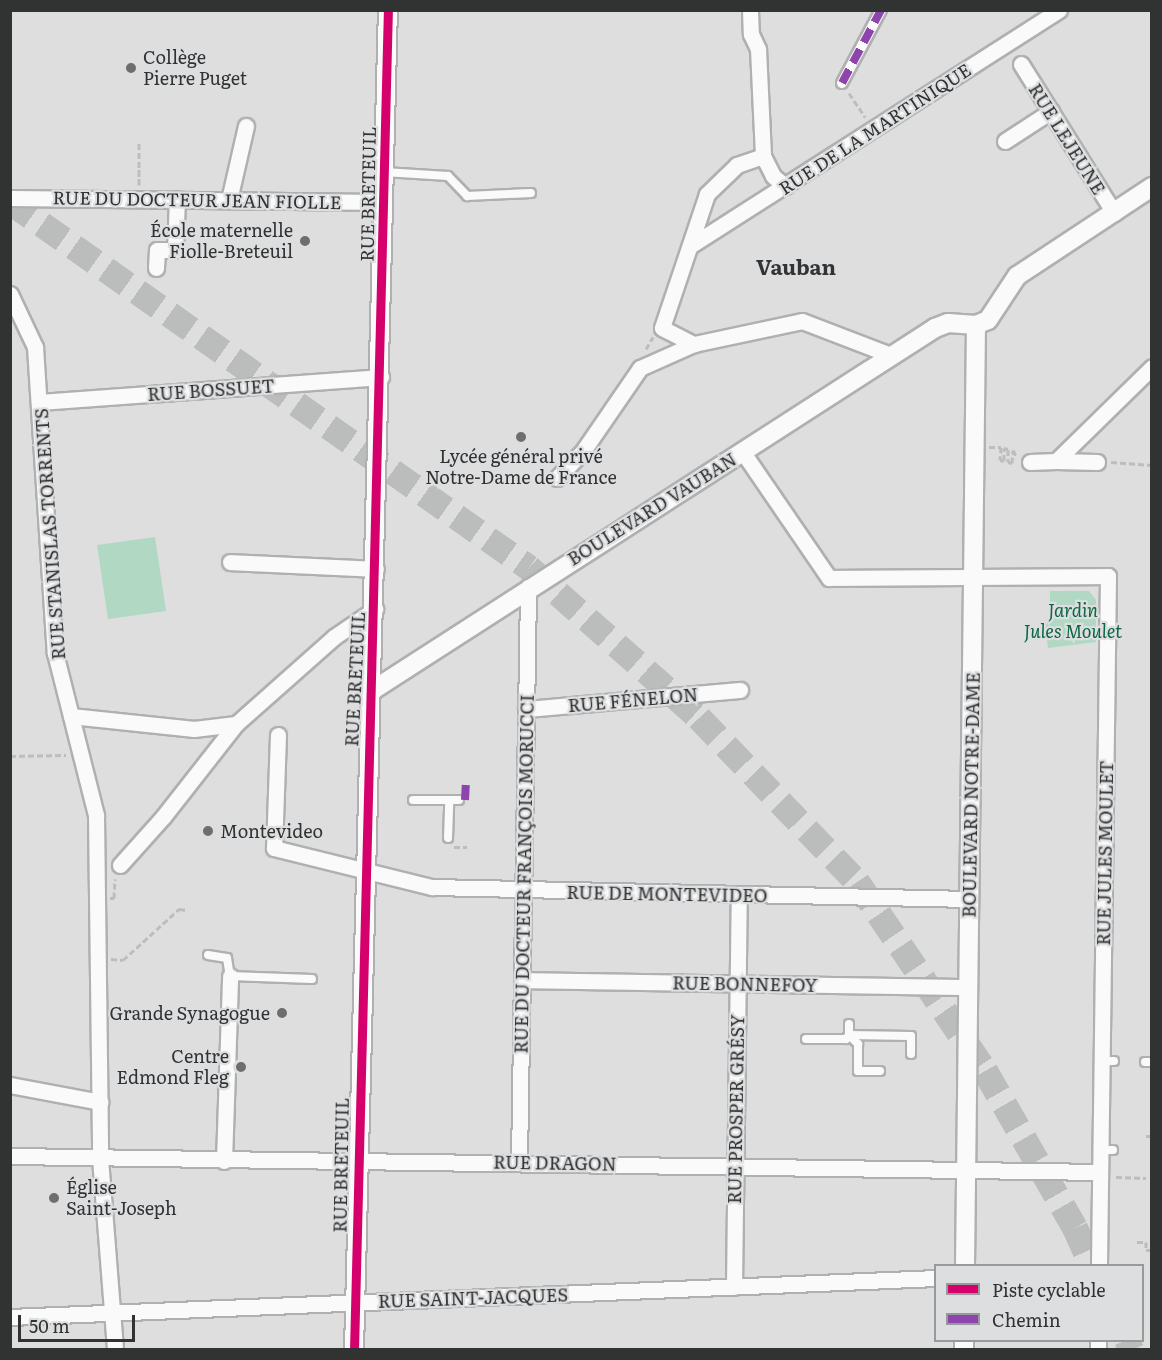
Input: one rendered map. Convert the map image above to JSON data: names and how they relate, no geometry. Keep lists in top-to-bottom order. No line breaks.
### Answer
{"streets":{"street":["RUE DE LA MARTINIQUE","RUE LEJEUNE","RUE BRETEUIL","RUE DU DOCTEUR JEAN FIOLLE","RUE BOSSUET","BOULEVARD VAUBAN","RUE STANISLAS TORRENTS","RUE FÉNELON","BOULEVARD NOTRE-DAME","RUE JULES MOULET","RUE DU DOCTEUR FRANÇOIS MORUCCI","RUE DE MONTEVIDEO","RUE BONNEFOY","RUE PROSPER GRÉSY","RUE DRAGON","RUE SAINT-JACQUES"]},"crossings":[["RUE BRETEUIL","RUE DU DOCTEUR JEAN FIOLLE"],["RUE BRETEUIL","RUE BOSSUET"],["RUE BRETEUIL","BOULEVARD VAUBAN"],["RUE BRETEUIL","RUE DE MONTEVIDEO"],["RUE BRETEUIL","RUE DRAGON"],["RUE BRETEUIL","RUE SAINT-JACQUES"],["RUE BOSSUET","RUE STANISLAS TORRENTS"],["BOULEVARD VAUBAN","BOULEVARD NOTRE-DAME"],["BOULEVARD VAUBAN","RUE DU DOCTEUR FRANÇOIS MORUCCI"],["RUE STANISLAS TORRENTS","RUE DRAGON"],["RUE STANISLAS TORRENTS","RUE SAINT-JACQUES"],["RUE FÉNELON","RUE DU DOCTEUR FRANÇOIS MORUCCI"],["BOULEVARD NOTRE-DAME","RUE JULES MOULET"],["BOULEVARD NOTRE-DAME","RUE DE MONTEVIDEO"],["BOULEVARD NOTRE-DAME","RUE BONNEFOY"],["BOULEVARD NOTRE-DAME","RUE DRAGON"],["RUE JULES MOULET","RUE DRAGON"],["RUE DU DOCTEUR FRANÇOIS MORUCCI","RUE DE MONTEVIDEO"],["RUE DU DOCTEUR FRANÇOIS MORUCCI","RUE BONNEFOY"],["RUE DU DOCTEUR FRANÇOIS MORUCCI","RUE DRAGON"],["RUE DE MONTEVIDEO","RUE PROSPER GRÉSY"],["RUE BONNEFOY","RUE PROSPER GRÉSY"],["RUE PROSPER GRÉSY","RUE DRAGON"],["RUE PROSPER GRÉSY","RUE SAINT-JACQUES"]],"districts":["Vauban"],"parks":["Jardin Jules Moulet"],"places":["Collège Pierre Puget","École maternelle Fiolle-Breteuil","Lycée général privé Notre-Dame de France","Montevideo","Grande Synagogue","Centre Edmond Fleg","Église Saint-Joseph"],"legend":["Piste cyclable","Chemin"],"scale_bar":"50 m"}
